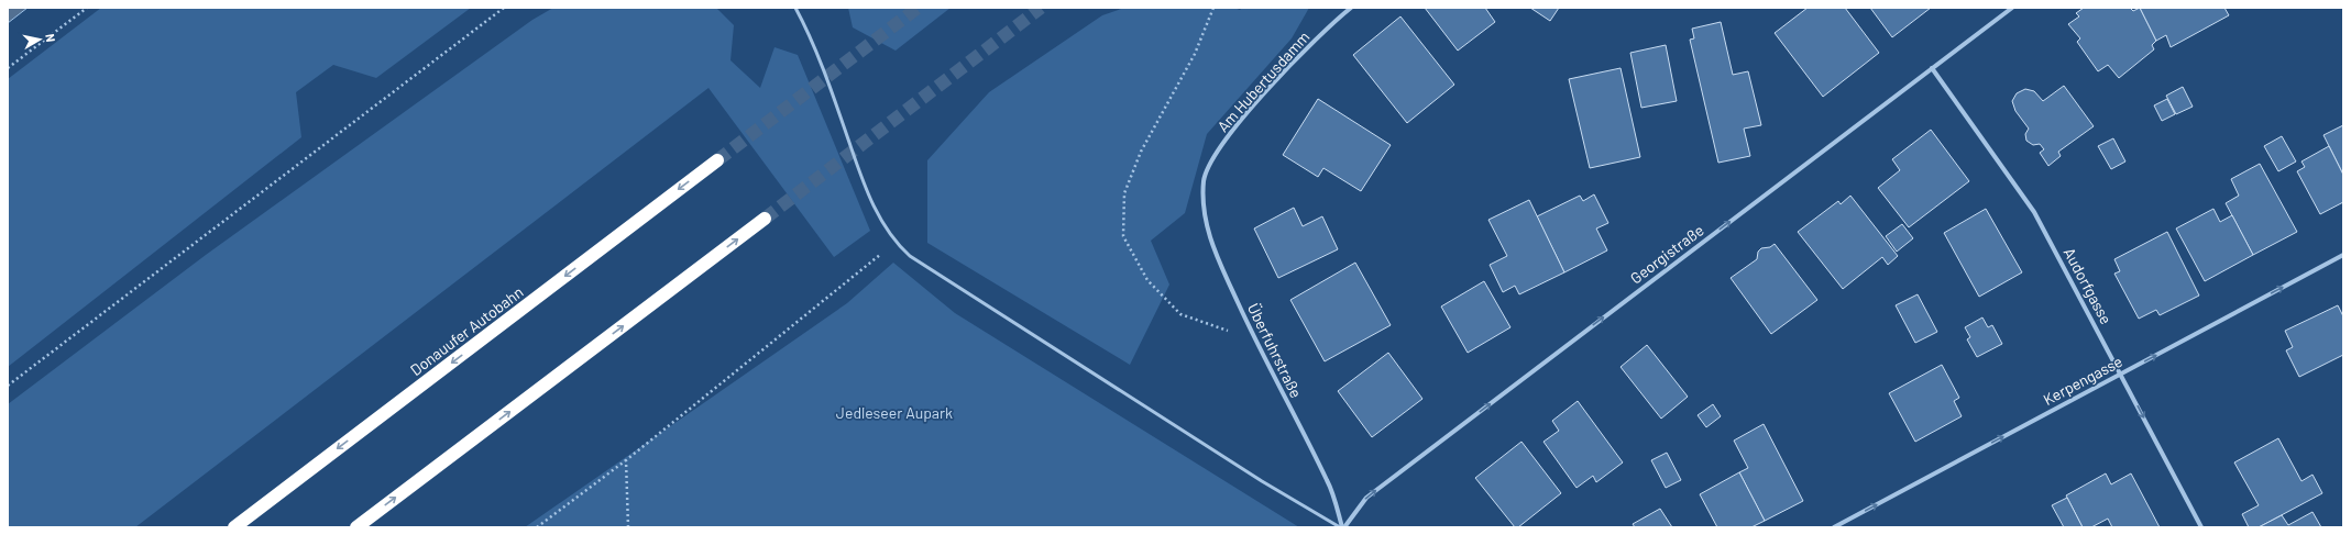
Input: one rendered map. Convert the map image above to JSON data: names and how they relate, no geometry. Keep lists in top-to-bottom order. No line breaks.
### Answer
{"streets":{"highway":["Donauufer Autobahn"],"street":["Am Hubertusdamm","Georgistraße","Audorfgasse","Überfuhrstraße","Kerpengasse"]},"crossings":[["Am Hubertusdamm","Überfuhrstraße"],["Georgistraße","Audorfgasse"],["Georgistraße","Überfuhrstraße"],["Audorfgasse","Kerpengasse"]],"one_way":["Georgistraße","Kerpengasse"],"parks":["Jedleseer Aupark"],"north":"right"}
